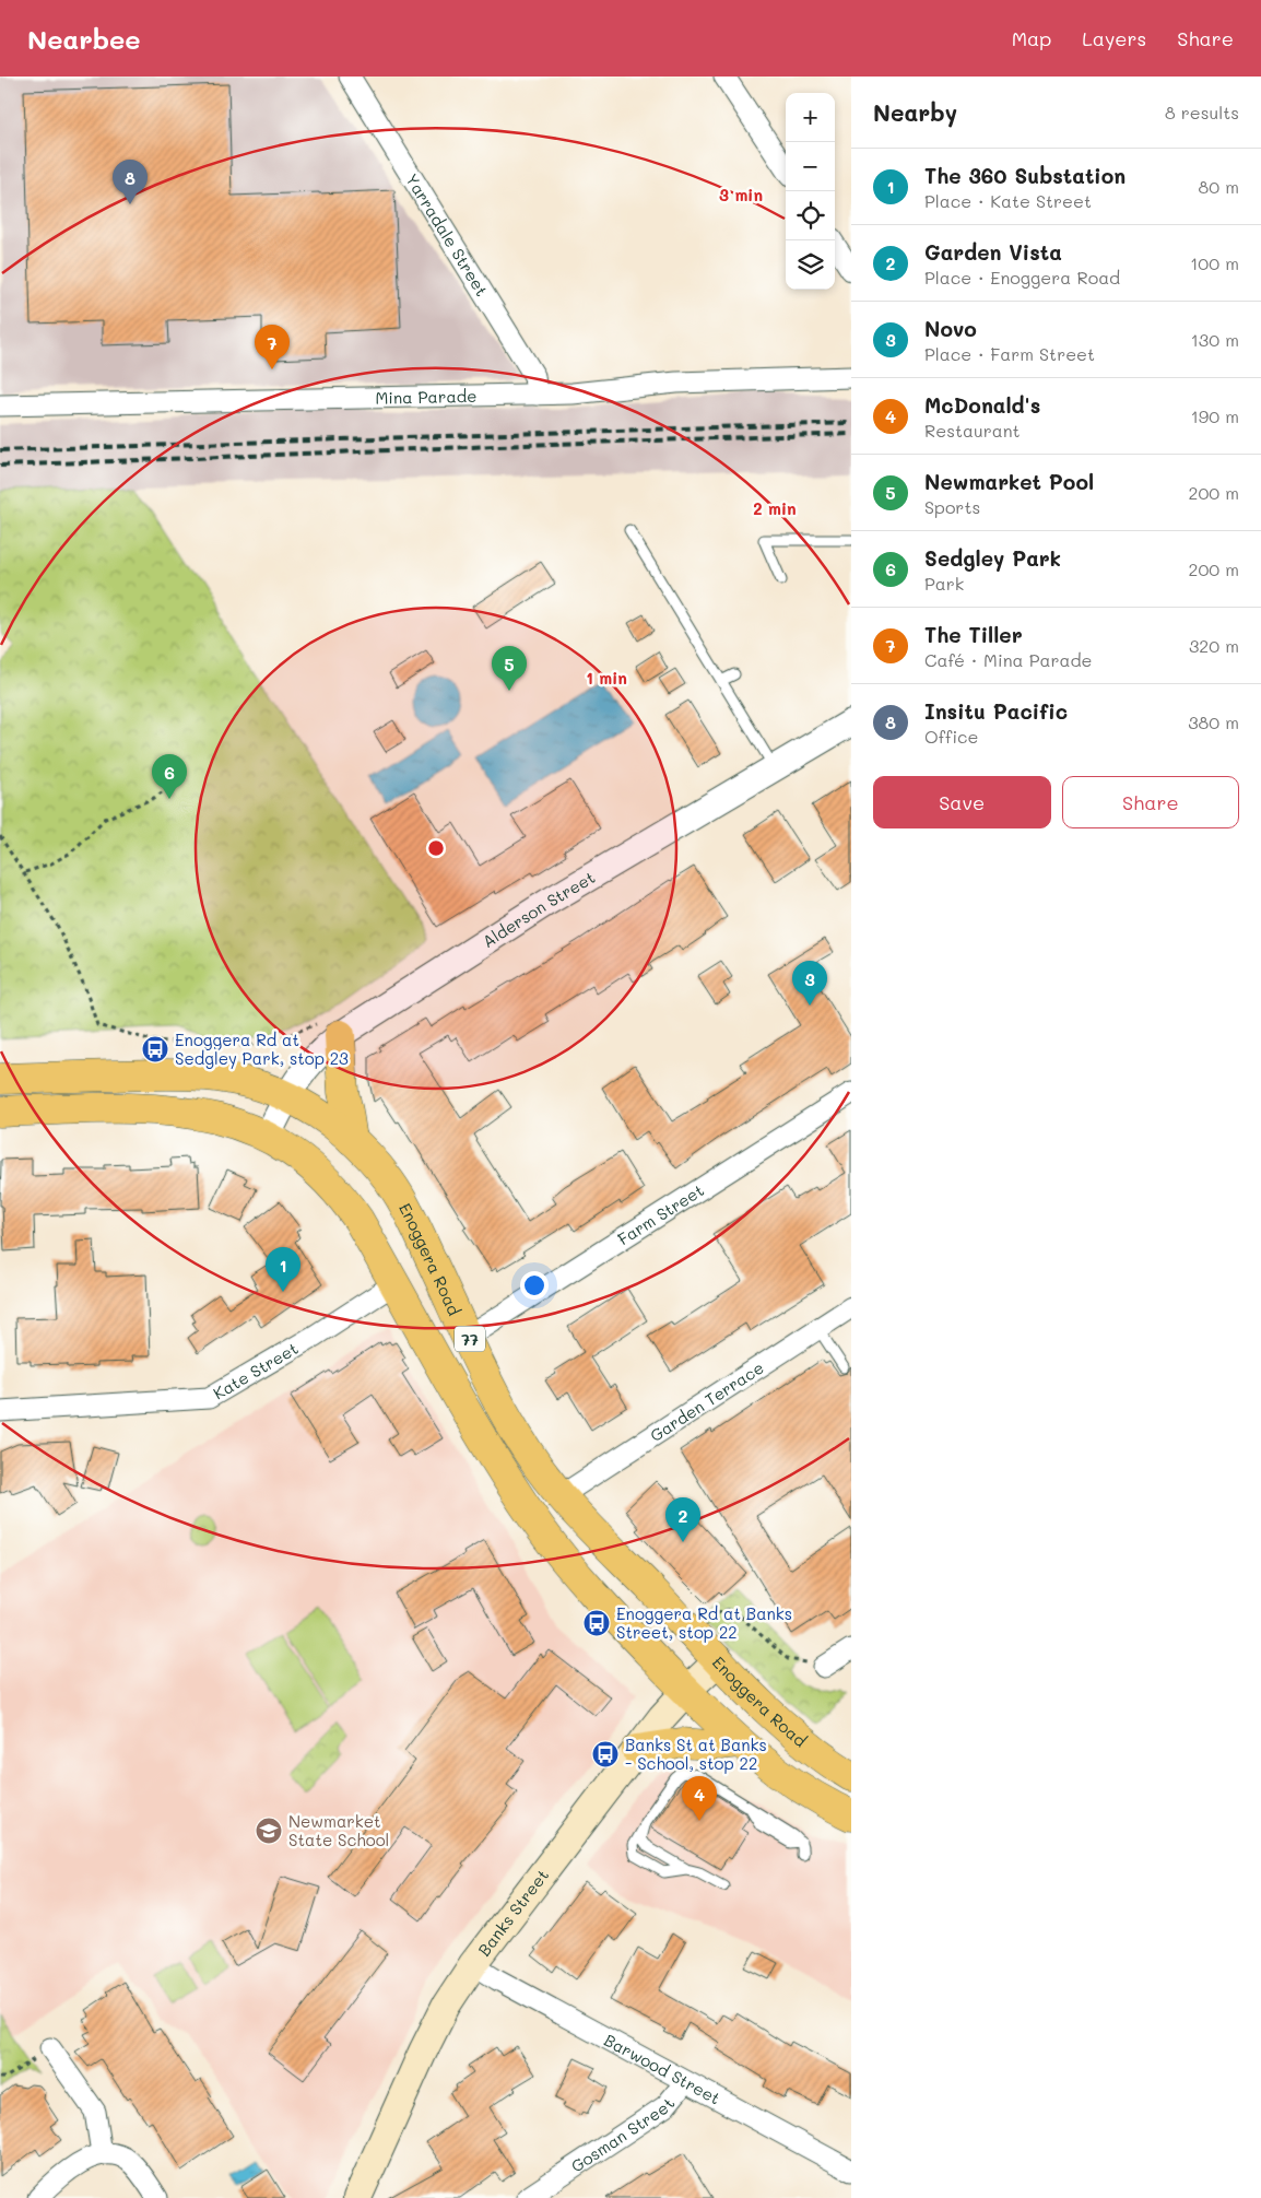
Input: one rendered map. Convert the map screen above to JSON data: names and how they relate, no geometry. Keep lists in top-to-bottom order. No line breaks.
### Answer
{"streets":{"main road":["Enoggera Road","77","Banks Street"],"street":["Yarradale Street","Mina Parade","Alderson Street","Farm Street","Kate Street","Garden Terrace","Barwood Street","Gosman Street"]},"crossings":[["Yarradale Street","Mina Parade"],["Alderson Street","Enoggera Road"],["Alderson Street","77"],["Farm Street","Enoggera Road"],["Enoggera Road","Garden Terrace"],["Enoggera Road","Banks Street"],["77","Kate Street"],["77","Banks Street"],["Banks Street","Barwood Street"],["Barwood Street","Gosman Street"]],"places":{"bus stop":["Enoggera Rd at Sedgley Park, stop 23","Enoggera Rd at Banks Street, stop 22","Banks St at Banks - School, stop 22"],"school or university":["Newmarket State School"]},"page":{"header":"Nearbee","nav":["Map","Layers","Share"],"heading":["Nearby","8 results"],"map_buttons":["+","−"],"list":[{"mark":"1","name":"The 360 Substation","note":"Place · Kate Street","value":"80 m"},{"mark":"2","name":"Garden Vista","note":"Place · Enoggera Road","value":"100 m"},{"mark":"3","name":"Novo","note":"Place · Farm Street","value":"130 m"},{"mark":"4","name":"McDonald's","note":"Restaurant","value":"190 m"},{"mark":"5","name":"Newmarket Pool","note":"Sports","value":"200 m"},{"mark":"6","name":"Sedgley Park","note":"Park","value":"200 m"},{"mark":"7","name":"The Tiller","note":"Café · Mina Parade","value":"320 m"},{"mark":"8","name":"Insitu Pacific","note":"Office","value":"380 m"}],"pins":["8","7","5","6","3","1","2","4"],"buttons":["Save","Share"]},"rings":["3 min","2 min","1 min"]}
